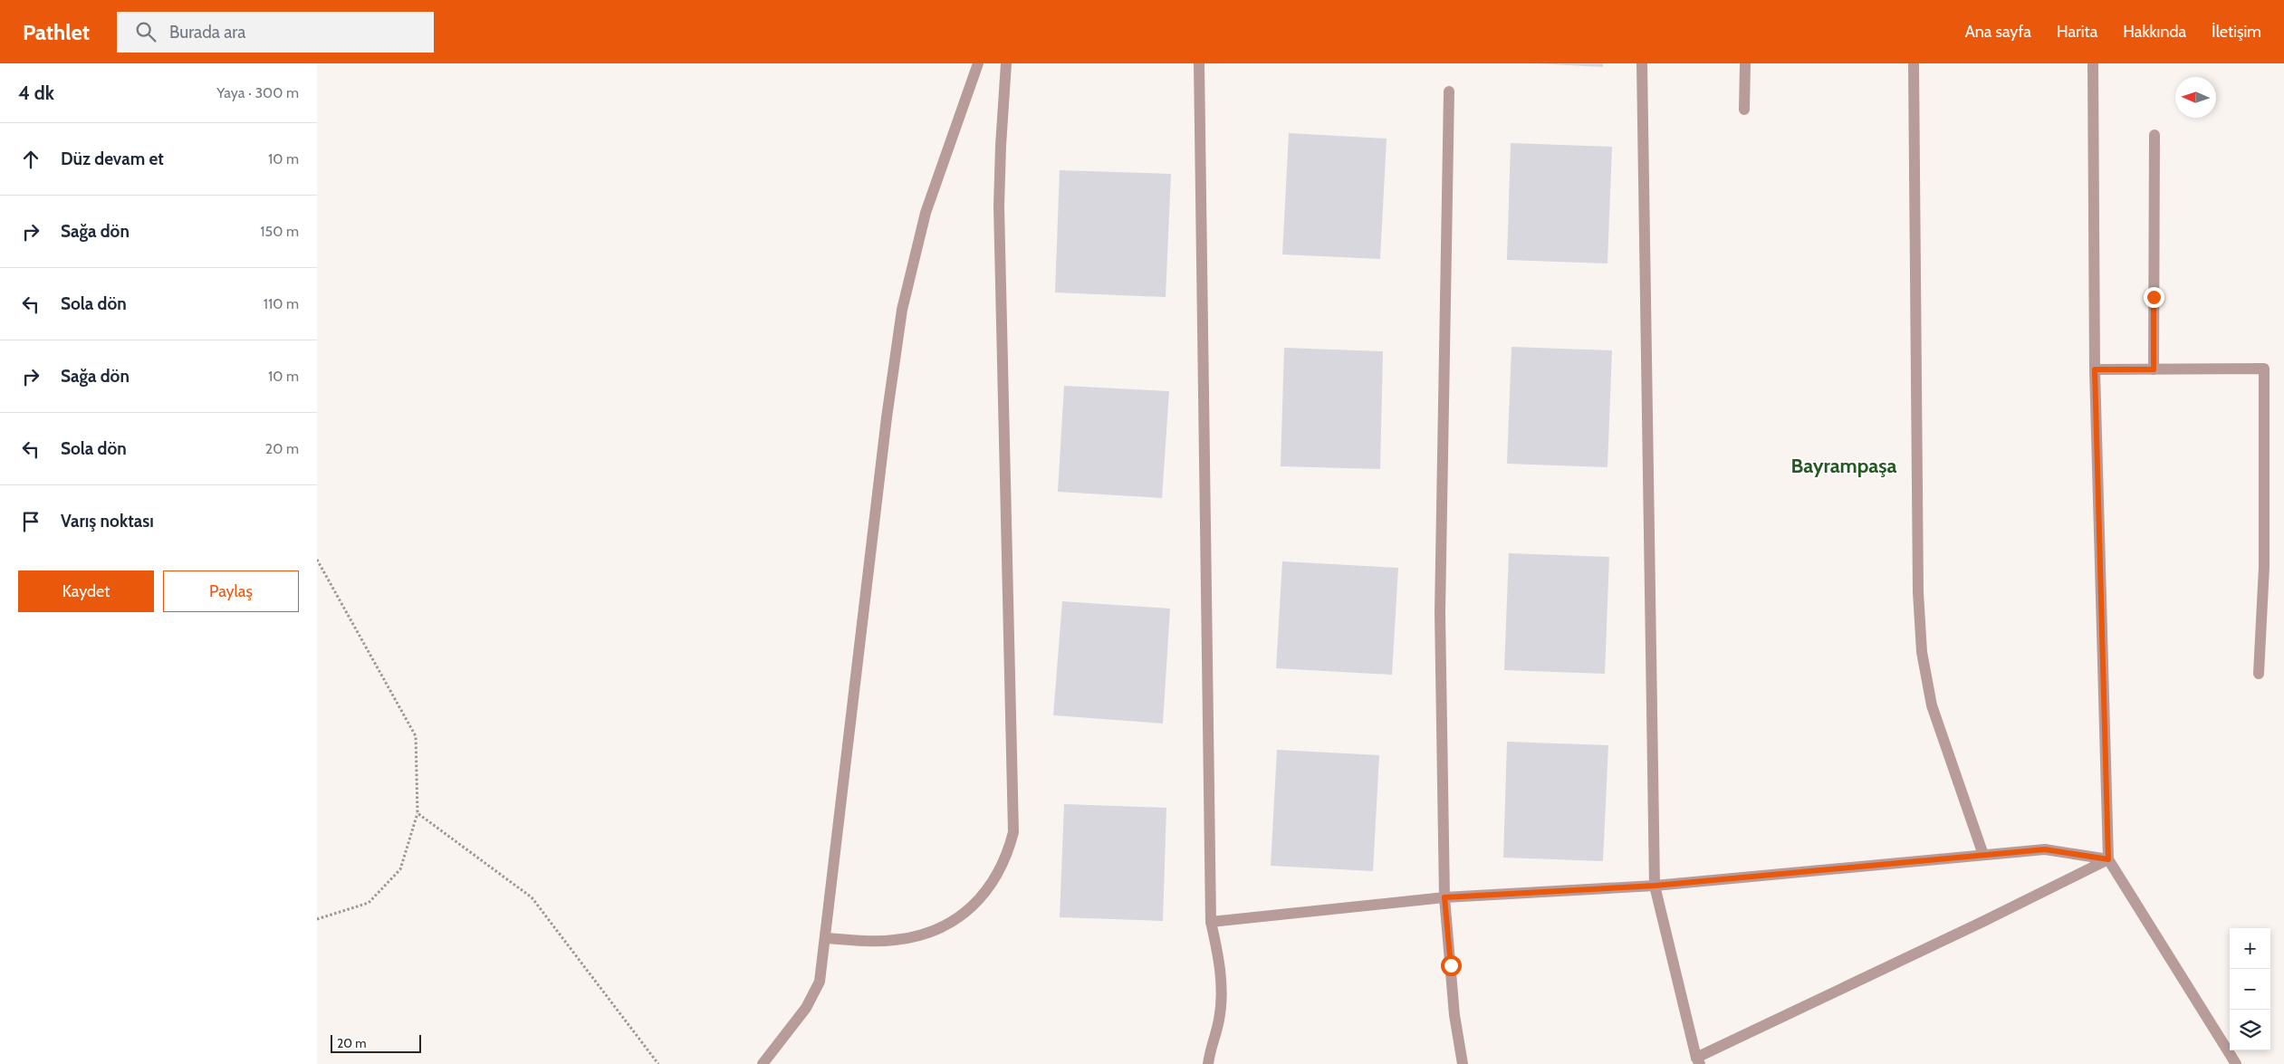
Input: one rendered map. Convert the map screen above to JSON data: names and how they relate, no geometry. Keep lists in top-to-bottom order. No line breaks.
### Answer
{"districts":["Bayrampaşa"],"scale_bar":"20 m","north":"left","page":{"header":"Pathlet","search":"Burada ara","nav":["Ana sayfa","Harita","Hakkında","İletişim"],"heading":["4 dk","Yaya · 300 m"],"list":[["Düz devam et","10 m"],["Sağa dön","150 m"],["Sola dön","110 m"],["Sağa dön","10 m"],["Sola dön","20 m"],"Varış noktası"],"buttons":["Kaydet","Paylaş"],"map_buttons":["+","−"],"scale":"20 m"}}
